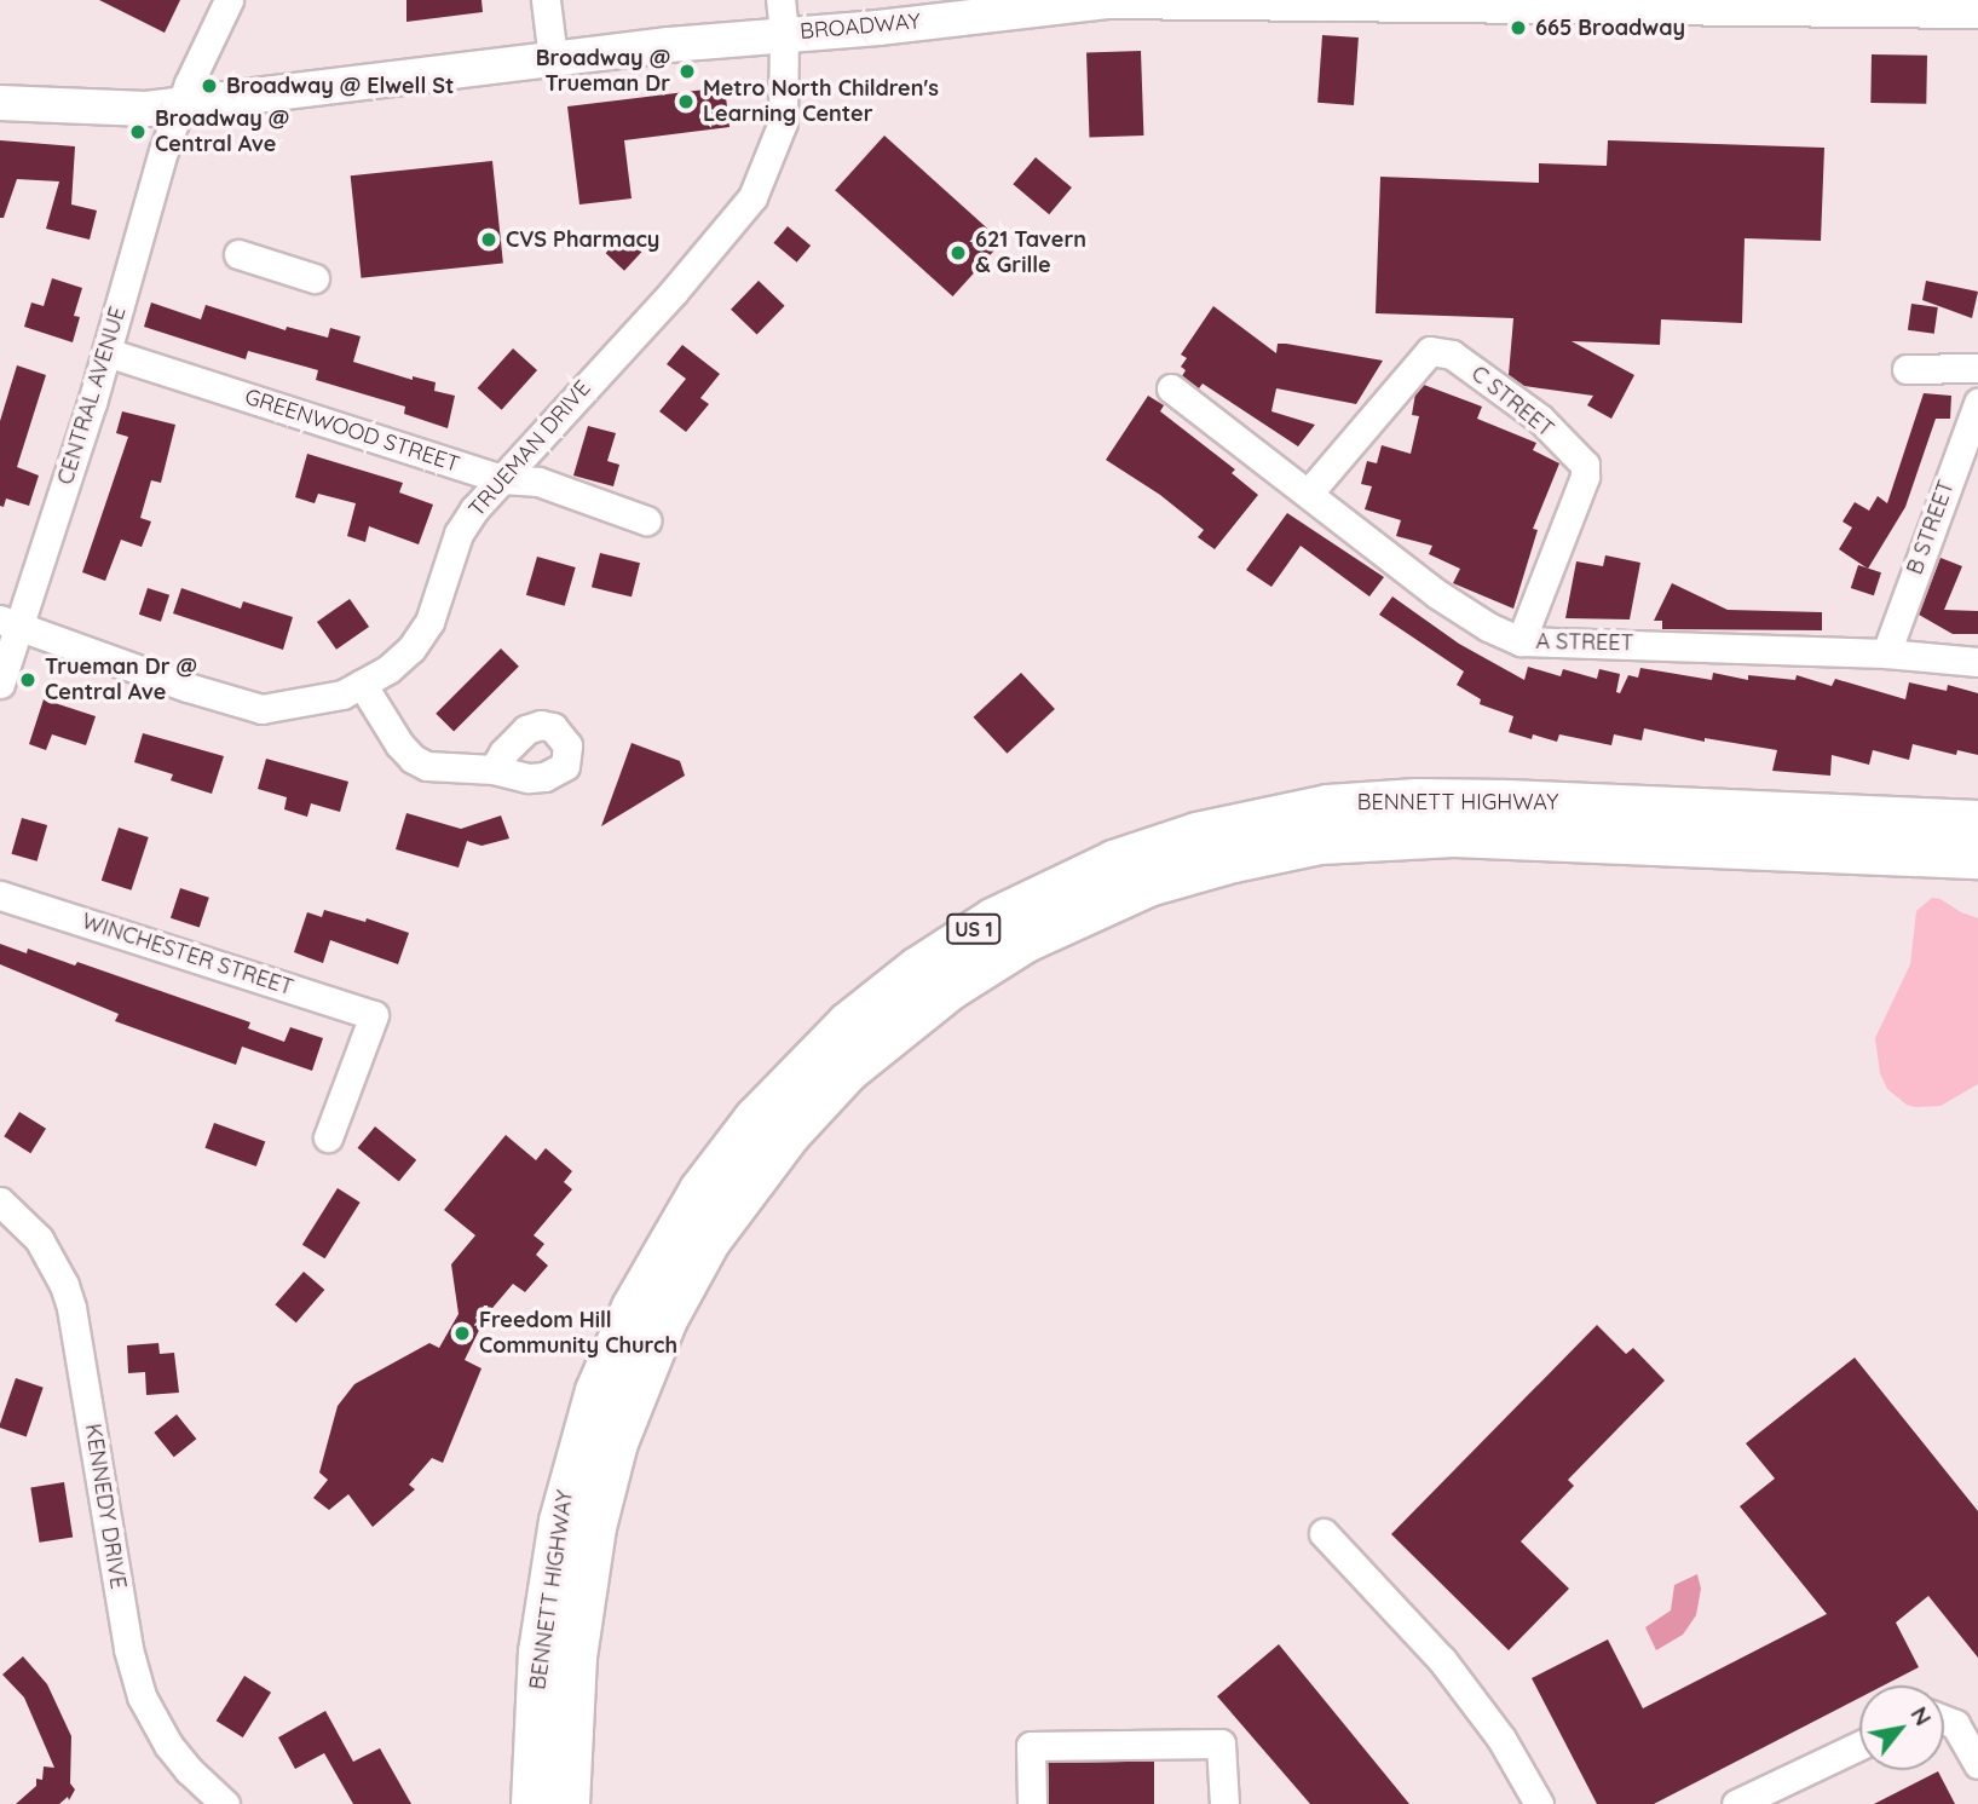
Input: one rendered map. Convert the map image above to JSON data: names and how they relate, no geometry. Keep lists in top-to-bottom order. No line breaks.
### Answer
{"streets":{"highway":["BENNETT HIGHWAY","US 1"],"main road":["BROADWAY"],"street":["CENTRAL AVENUE","C STREET","GREENWOOD STREET","TRUEMAN DRIVE","B STREET","A STREET","WINCHESTER STREET","KENNEDY DRIVE"]},"crossings":[["BROADWAY","CENTRAL AVENUE"],["BROADWAY","TRUEMAN DRIVE"],["CENTRAL AVENUE","GREENWOOD STREET"],["CENTRAL AVENUE","TRUEMAN DRIVE"],["C STREET","A STREET"],["GREENWOOD STREET","TRUEMAN DRIVE"],["B STREET","A STREET"]],"places":["665 Broadway","Broadway @ Trueman Dr","Broadway @ Elwell St","Metro North Children's Learning Center","Broadway @ Central Ave","CVS Pharmacy","621 Tavern & Grille","Trueman Dr @ Central Ave","Freedom Hill Community Church"],"north":"top right"}
